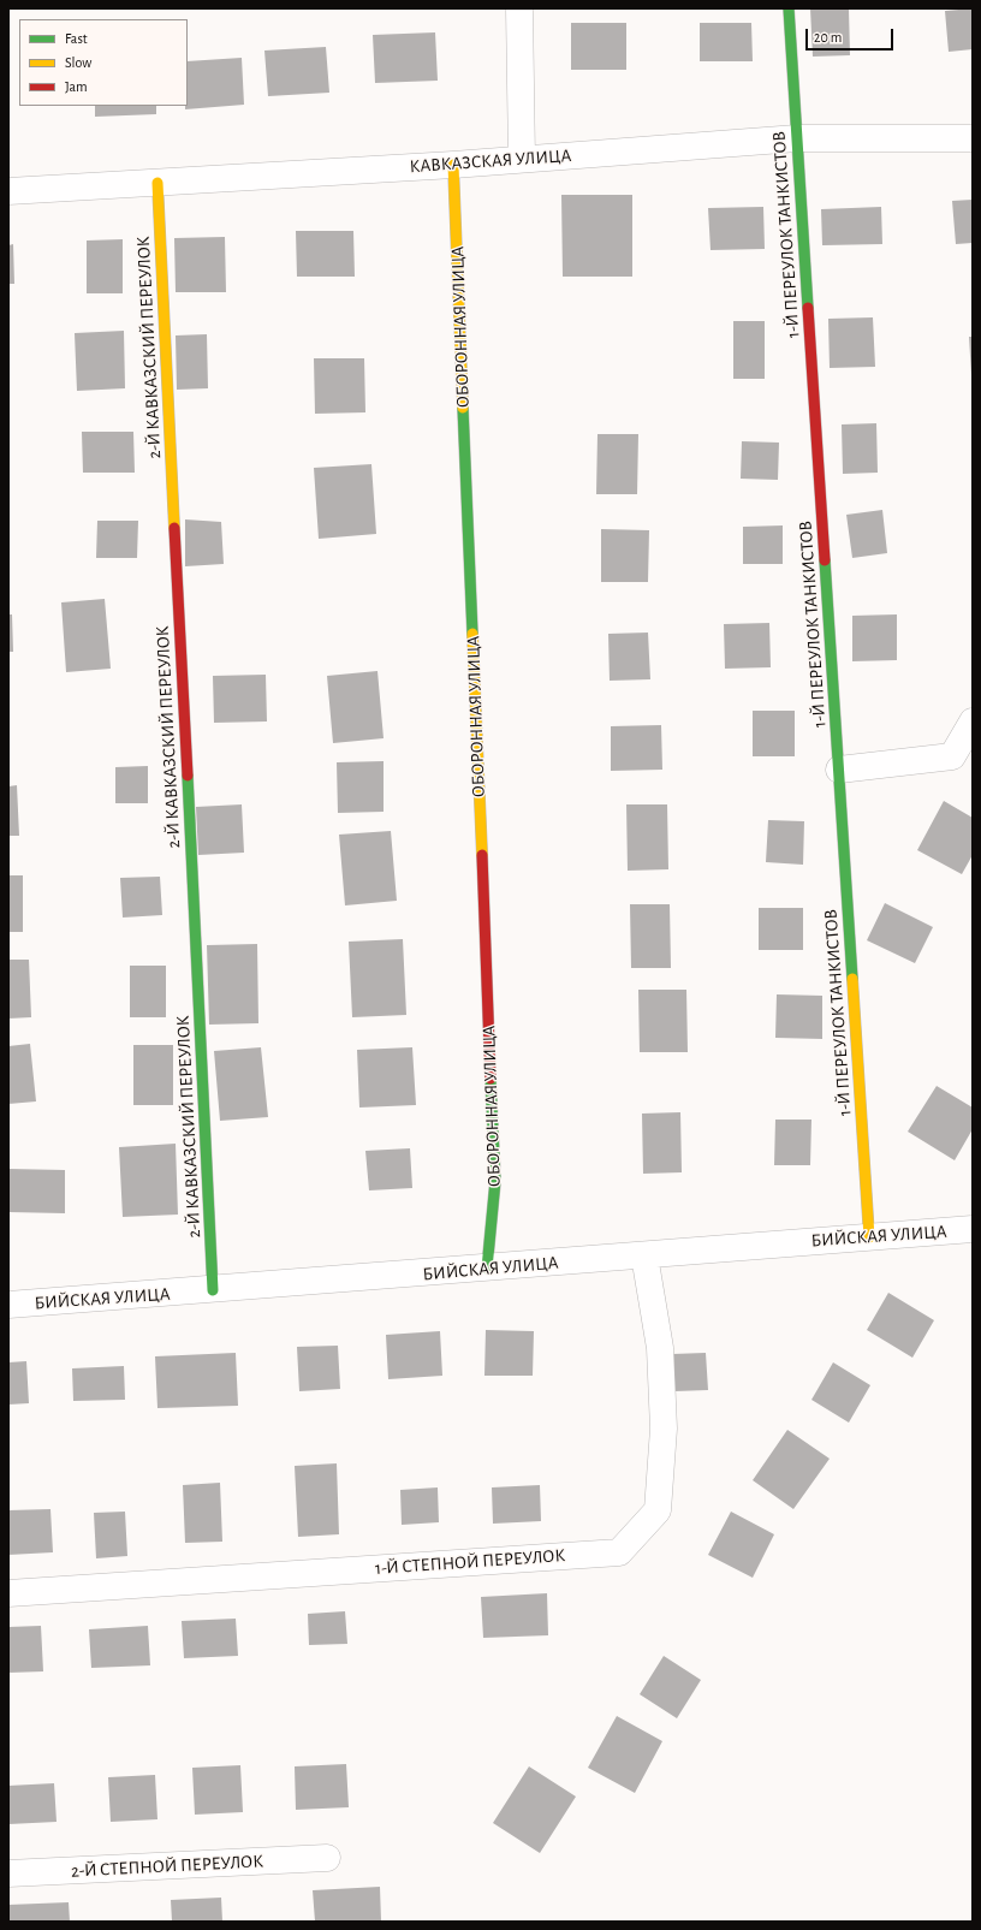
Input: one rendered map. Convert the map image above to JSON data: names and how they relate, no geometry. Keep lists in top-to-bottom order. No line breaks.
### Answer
{"streets":{"street":["КАВКАЗСКАЯ УЛИЦА","1-Й ПЕРЕУЛОК ТАНКИСТОВ","ОБОРОННАЯ УЛИЦА","2-Й КАВКАЗСКИЙ ПЕРЕУЛОК","БИЙСКАЯ УЛИЦА","1-Й СТЕПНОЙ ПЕРЕУЛОК","2-Й СТЕПНОЙ ПЕРЕУЛОК"]},"crossings":[["КАВКАЗСКАЯ УЛИЦА","1-Й ПЕРЕУЛОК ТАНКИСТОВ"],["КАВКАЗСКАЯ УЛИЦА","ОБОРОННАЯ УЛИЦА"],["КАВКАЗСКАЯ УЛИЦА","2-Й КАВКАЗСКИЙ ПЕРЕУЛОК"],["1-Й ПЕРЕУЛОК ТАНКИСТОВ","БИЙСКАЯ УЛИЦА"],["ОБОРОННАЯ УЛИЦА","БИЙСКАЯ УЛИЦА"],["2-Й КАВКАЗСКИЙ ПЕРЕУЛОК","БИЙСКАЯ УЛИЦА"],["БИЙСКАЯ УЛИЦА","1-Й СТЕПНОЙ ПЕРЕУЛОК"]],"legend":["Fast","Slow","Jam"],"scale_bar":"20 m"}
